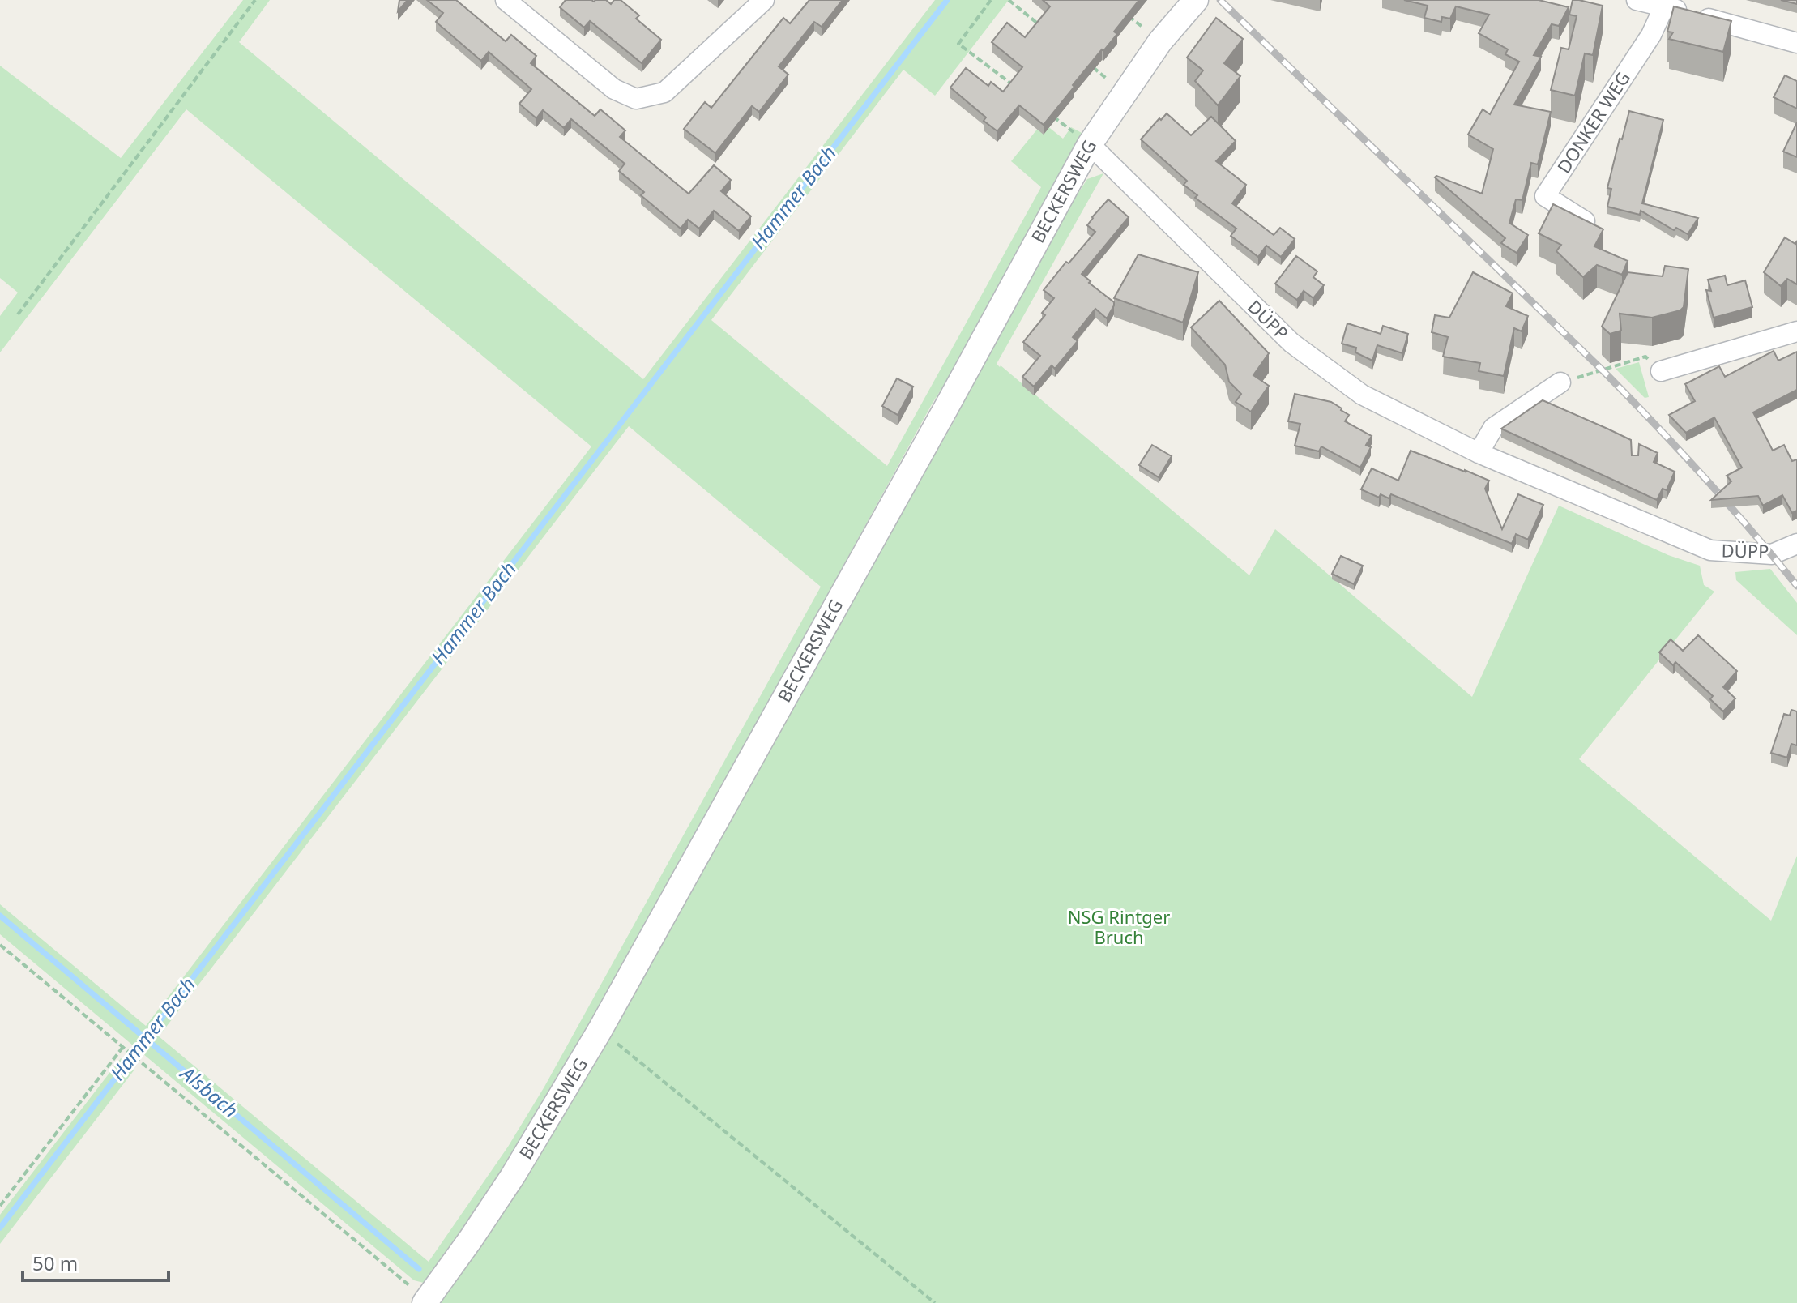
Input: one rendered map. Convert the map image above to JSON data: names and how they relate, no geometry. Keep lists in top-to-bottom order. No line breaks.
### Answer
{"streets":{"street":["DONKER WEG","BECKERSWEG","DÜPP"]},"crossings":[["BECKERSWEG","DÜPP"]],"water":["Hammer Bach","Alsbach"],"parks":["NSG Rintger Bruch"],"scale_bar":"50 m"}
